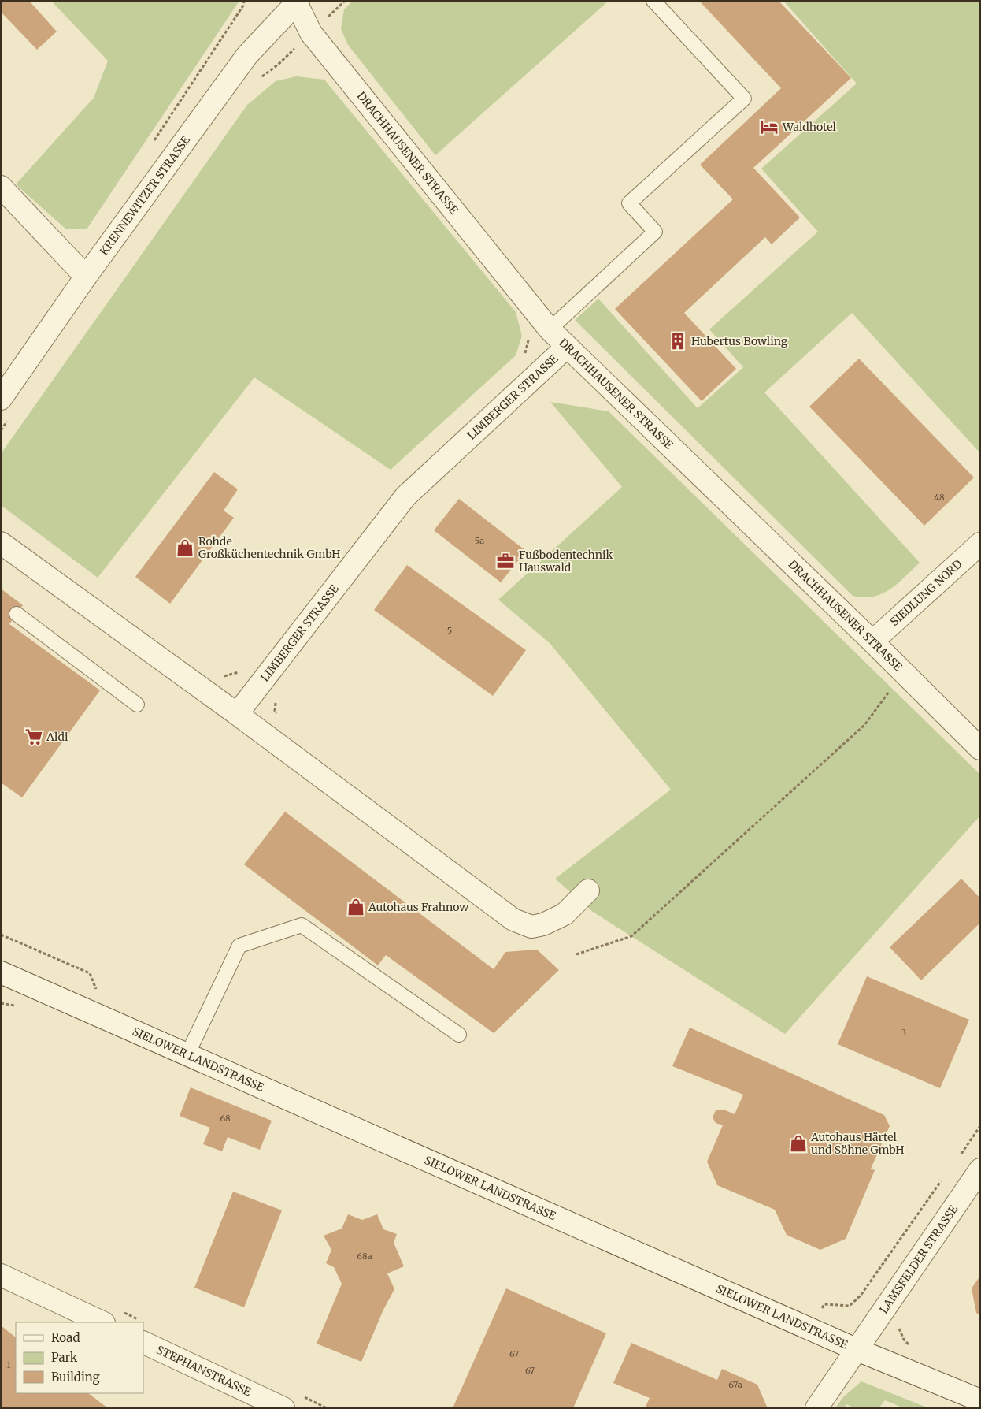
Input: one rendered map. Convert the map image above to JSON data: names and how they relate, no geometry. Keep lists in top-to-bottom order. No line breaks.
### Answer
{"streets":{"street":["DRACHHAUSENER STRASSE","KRENNEWITZER STRASSE","LIMBERGER STRASSE","SIEDLUNG NORD","SIELOWER LANDSTRASSE","LAMSFELDER STRASSE","STEPHANSTRASSE"]},"crossings":[["DRACHHAUSENER STRASSE","KRENNEWITZER STRASSE"],["DRACHHAUSENER STRASSE","LIMBERGER STRASSE"],["DRACHHAUSENER STRASSE","SIEDLUNG NORD"],["SIELOWER LANDSTRASSE","LAMSFELDER STRASSE"]],"places":{"hotel":["Waldhotel"],"building":["Hubertus Bowling"],"shop":["Rohde Großküchentechnik GmbH","Autohaus Frahnow","Autohaus Härtel und Söhne GmbH"],"office":["Fußbodentechnik Hauswald"],"supermarket":["Aldi"]},"house_numbers":["48","5a","5","3","68","68a","67","1","67","67a"],"legend":["Road","Park","Building"]}
